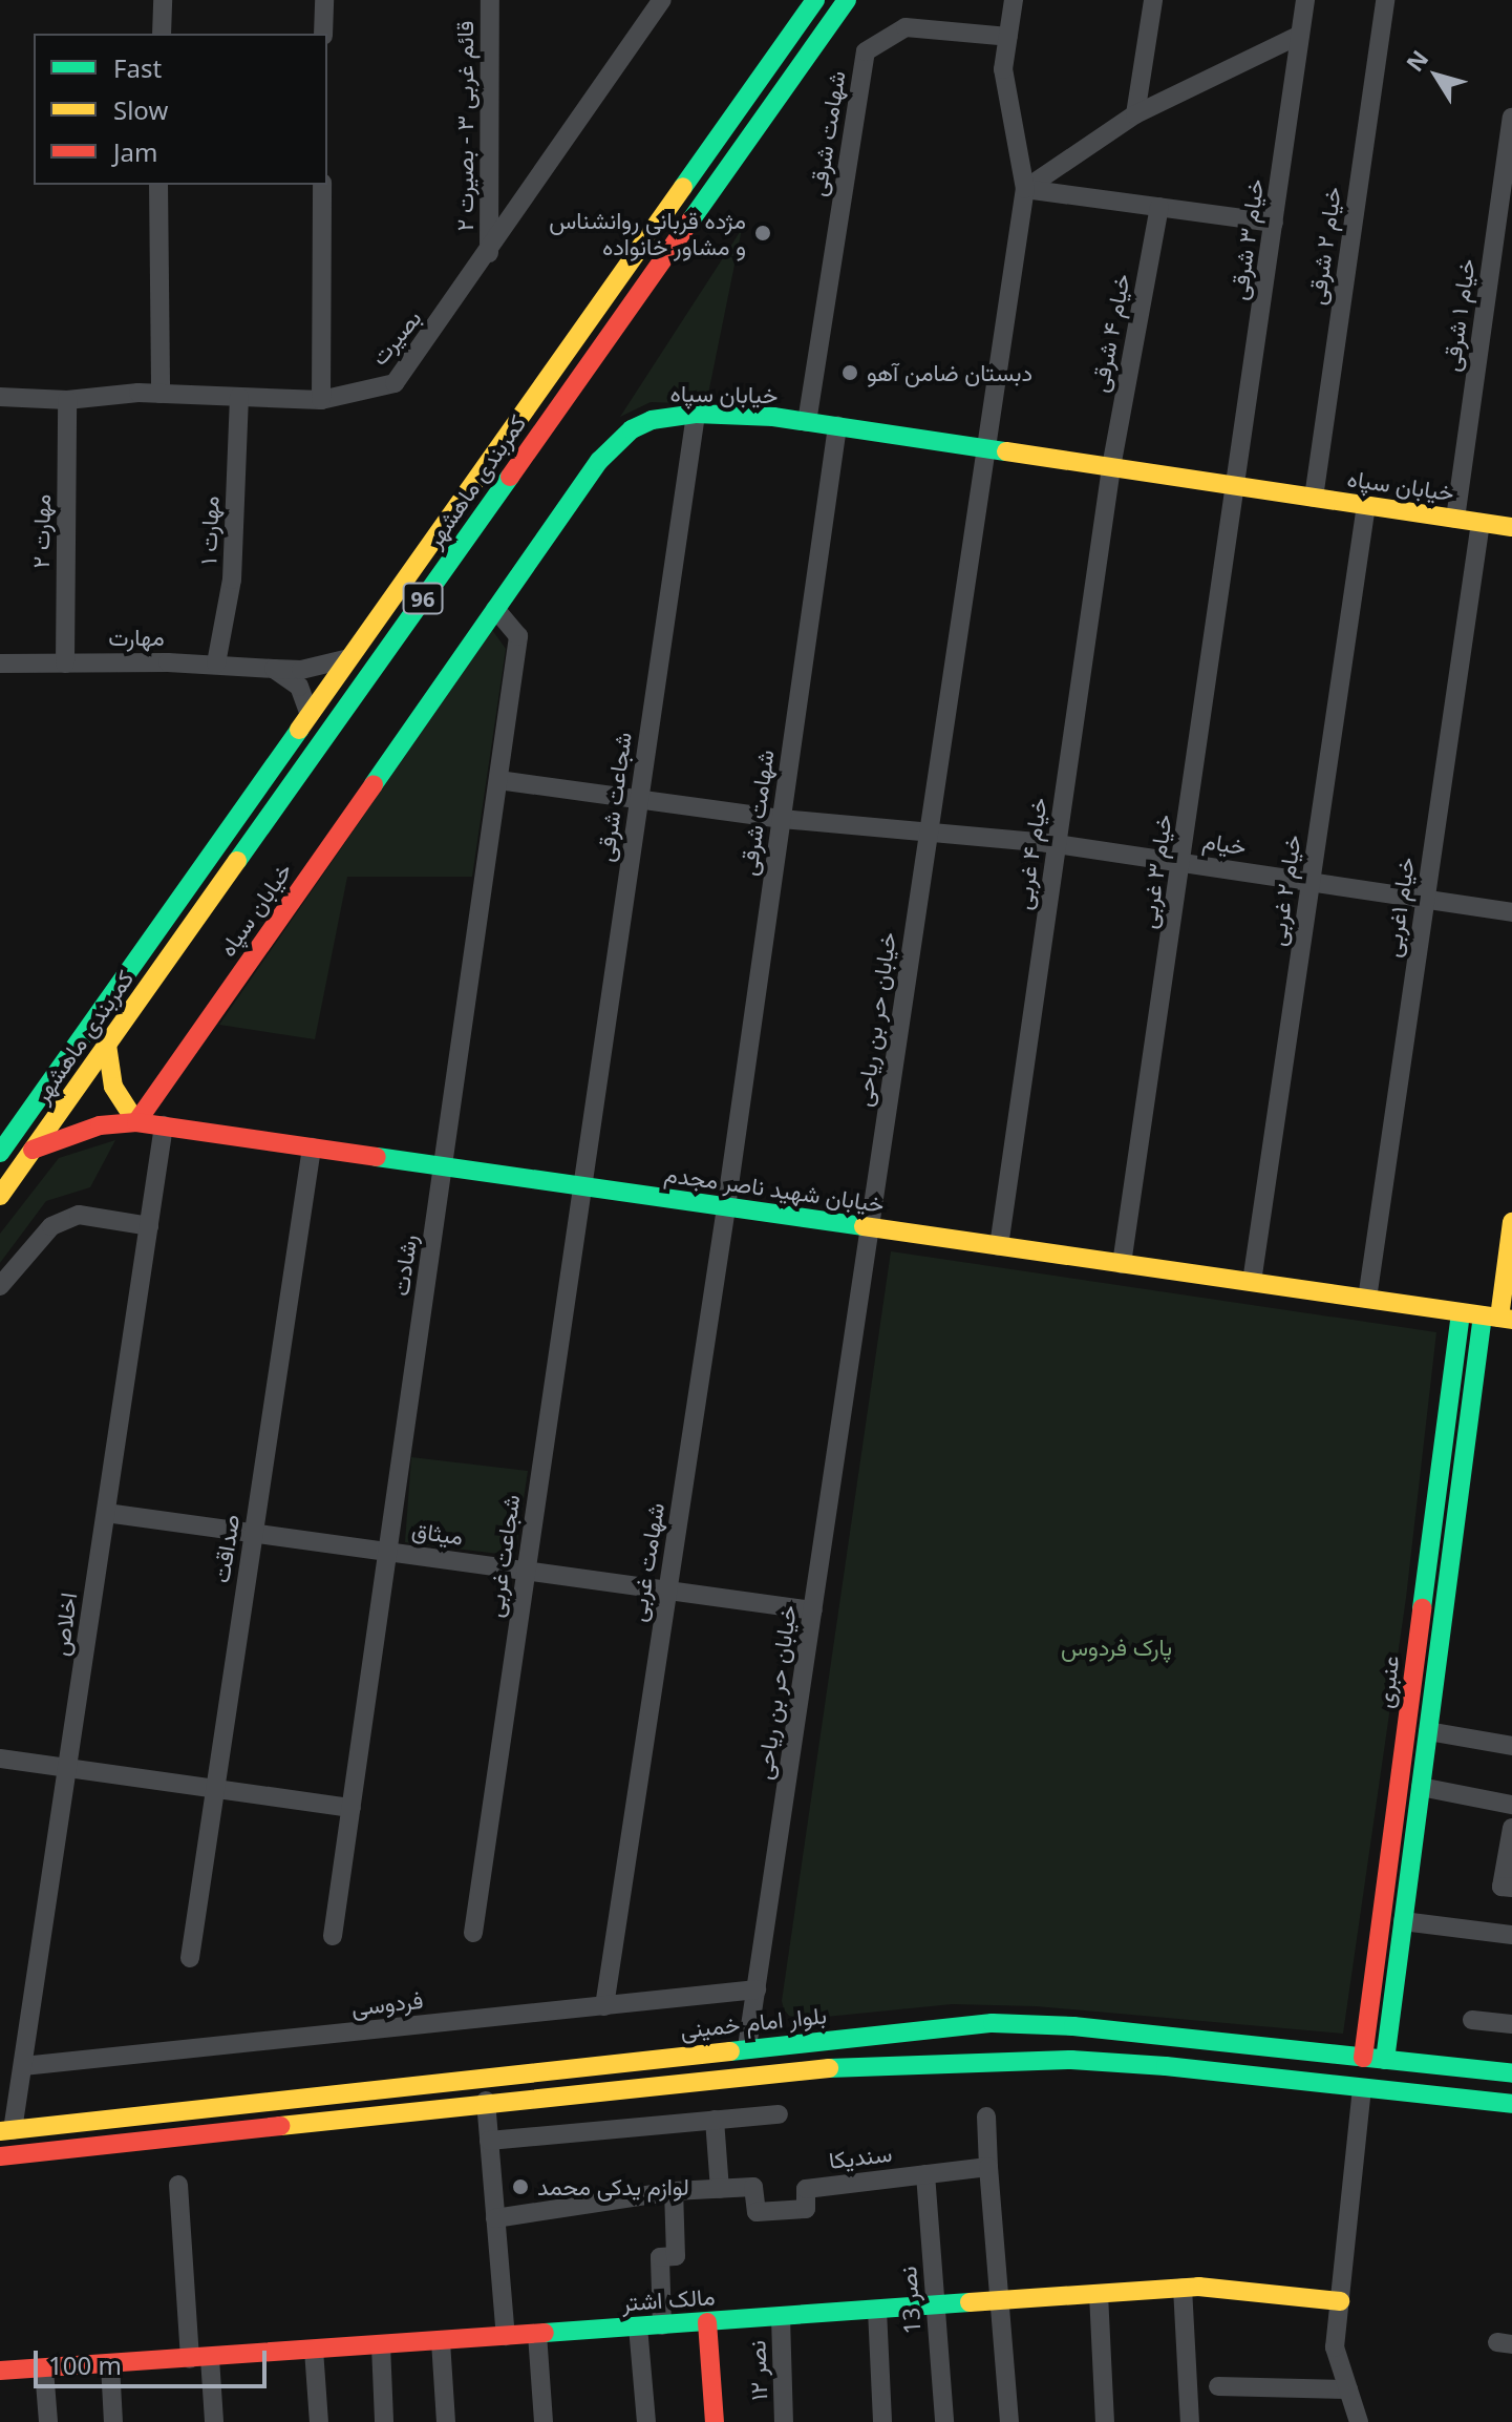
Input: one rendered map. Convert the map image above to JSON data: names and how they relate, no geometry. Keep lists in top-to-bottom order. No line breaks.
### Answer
{"streets":{"street":["قائم غربی ۳ - بصیرت ۲","شهامت شرقی","خیام ۳ شرقی","خیام ۲ شرقی","خیام ۱ شرقی","خیام ۴ شرقی","بصیرت","خیابان سپاه","کمربندی ماهشهر","مهارت ۱","مهارت ۲","96","مهارت","شجاعت شرقی","خیام","خیام ۴ غربی","خیام ۳ غربی","خیام ۲ غربی","خیام ۱غربی","خیابان حر بن ریاحی","خیابان شهید ناصر مجدم","رشادت","میثاق","صداقت","شجاعت غربی","شهامت غربی","اخلاص","عنبری","فردوسی","بلوار امام خمینی","سندیکا","مالک اشتر","نصر 13","نصر ۱۲"]},"crossings":[["قائم غربی ۳ - بصیرت ۲","بصیرت"],["شهامت شرقی","خیابان سپاه"],["شهامت شرقی","خیام"],["شهامت شرقی","خیابان حر بن ریاحی"],["شهامت شرقی","خیابان شهید ناصر مجدم"],["شهامت شرقی","شهامت غربی"],["خیام ۳ شرقی","خیابان سپاه"],["خیام ۳ شرقی","خیام ۳ غربی"],["خیام ۲ شرقی","خیابان سپاه"],["خیام ۱ شرقی","خیابان سپاه"],["خیام ۴ شرقی","خیابان سپاه"],["خیام ۴ شرقی","خیام ۴ غربی"],["بصیرت","مهارت ۱"],["بصیرت","مهارت ۲"],["خیابان سپاه","شجاعت شرقی"],["خیابان سپاه","خیام ۴ غربی"],["خیابان سپاه","خیام ۳ غربی"],["خیابان سپاه","خیام ۲ غربی"],["خیابان سپاه","خیام ۱غربی"],["خیابان سپاه","خیابان حر بن ریاحی"],["خیابان سپاه","خیابان شهید ناصر مجدم"],["خیابان سپاه","رشادت"],["کمربندی ماهشهر","مهارت"],["کمربندی ماهشهر","خیابان شهید ناصر مجدم"],["مهارت ۱","مهارت"],["مهارت ۲","مهارت"],["شجاعت شرقی","خیام"],["شجاعت شرقی","خیابان شهید ناصر مجدم"],["شجاعت شرقی","شجاعت غربی"],["خیام","خیام ۴ غربی"],["خیام","خیام ۳ غربی"],["خیام","خیام ۲ غربی"],["خیام","خیام ۱غربی"],["خیام","خیابان حر بن ریاحی"],["خیام","رشادت"],["خیام ۴ غربی","خیابان شهید ناصر مجدم"],["خیام ۳ غربی","خیابان شهید ناصر مجدم"],["خیام ۲ غربی","خیابان شهید ناصر مجدم"],["خیام ۱غربی","خیابان شهید ناصر مجدم"],["خیابان حر بن ریاحی","خیابان شهید ناصر مجدم"],["خیابان حر بن ریاحی","میثاق"],["خیابان حر بن ریاحی","فردوسی"],["خیابان حر بن ریاحی","بلوار امام خمینی"],["خیابان شهید ناصر مجدم","رشادت"],["خیابان شهید ناصر مجدم","صداقت"],["خیابان شهید ناصر مجدم","شجاعت غربی"],["خیابان شهید ناصر مجدم","شهامت غربی"],["خیابان شهید ناصر مجدم","اخلاص"],["خیابان شهید ناصر مجدم","عنبری"],["رشادت","میثاق"],["میثاق","صداقت"],["میثاق","شجاعت غربی"],["میثاق","شهامت غربی"],["میثاق","اخلاص"],["شهامت غربی","فردوسی"],["اخلاص","فردوسی"],["اخلاص","بلوار امام خمینی"],["عنبری","بلوار امام خمینی"],["سندیکا","نصر 13"],["مالک اشتر","نصر 13"],["مالک اشتر","نصر ۱۲"]],"parks":["پارک فردوس"],"places":["مژده قربانی روانشناس و مشاور خانواده","دبستان ضامن آهو","لوازم یدکی محمد"],"legend":["Fast","Slow","Jam"],"scale_bar":"100 m","north":"top left"}
